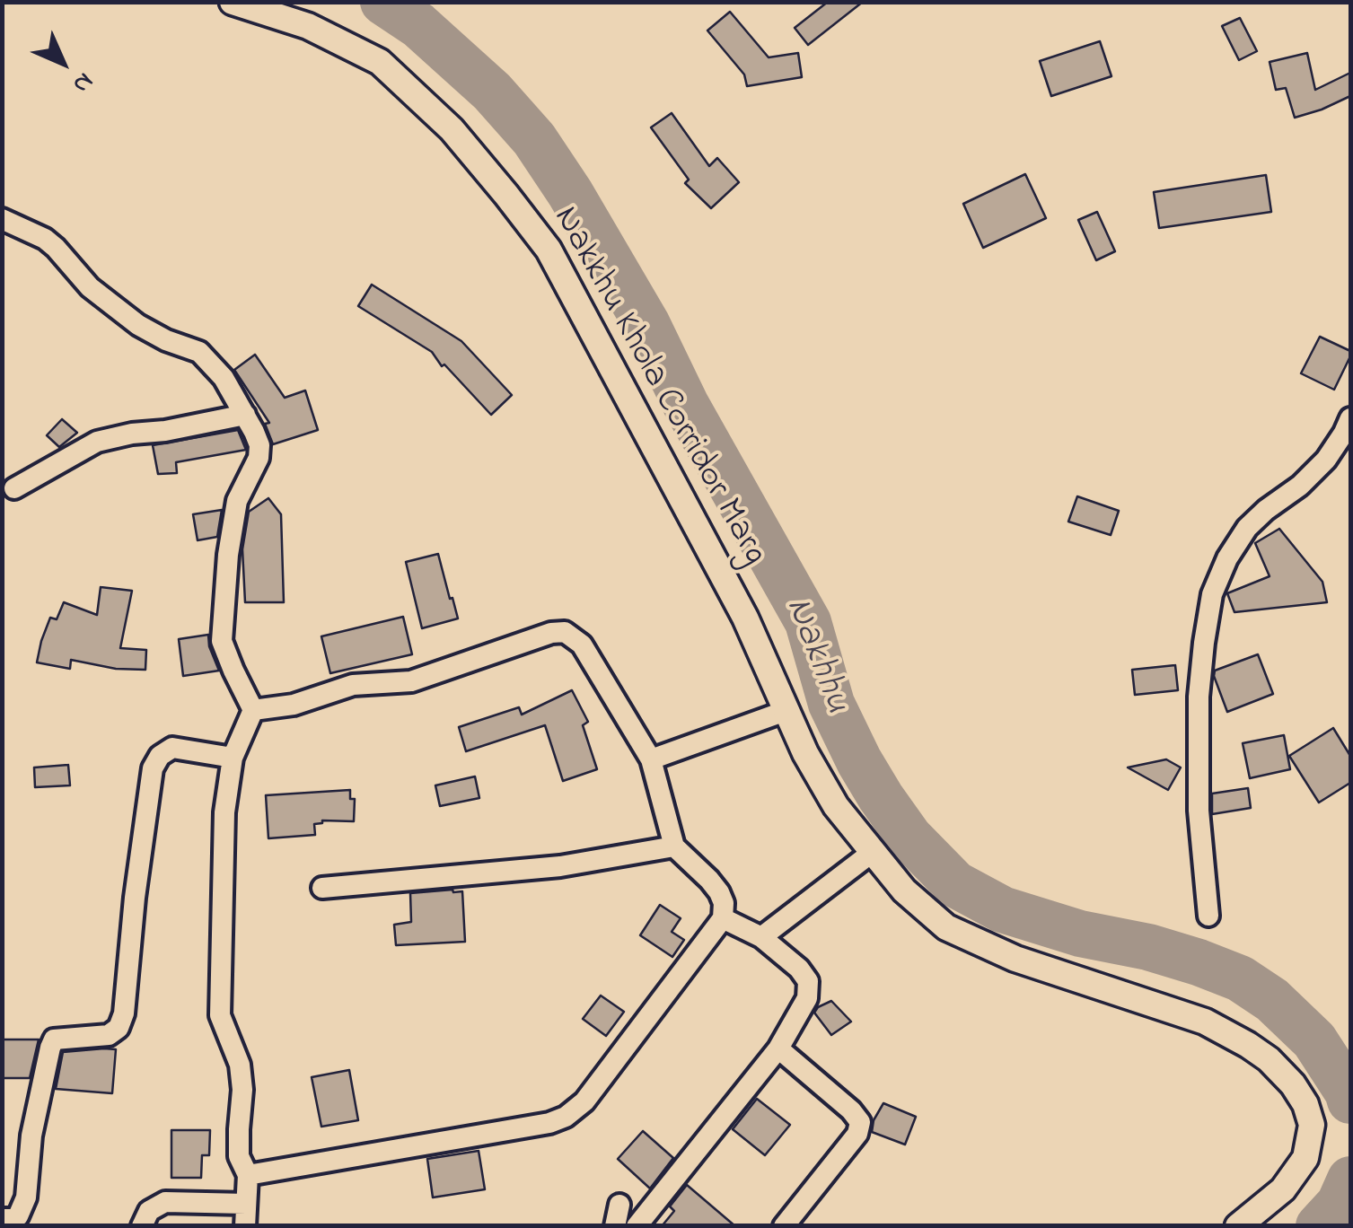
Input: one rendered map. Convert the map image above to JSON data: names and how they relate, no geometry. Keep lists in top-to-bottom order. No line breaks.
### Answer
{"streets":{"street":["Nakkhu Khola Corridor Marg"]},"water":["Nakhhu"],"north":"bottom right"}
